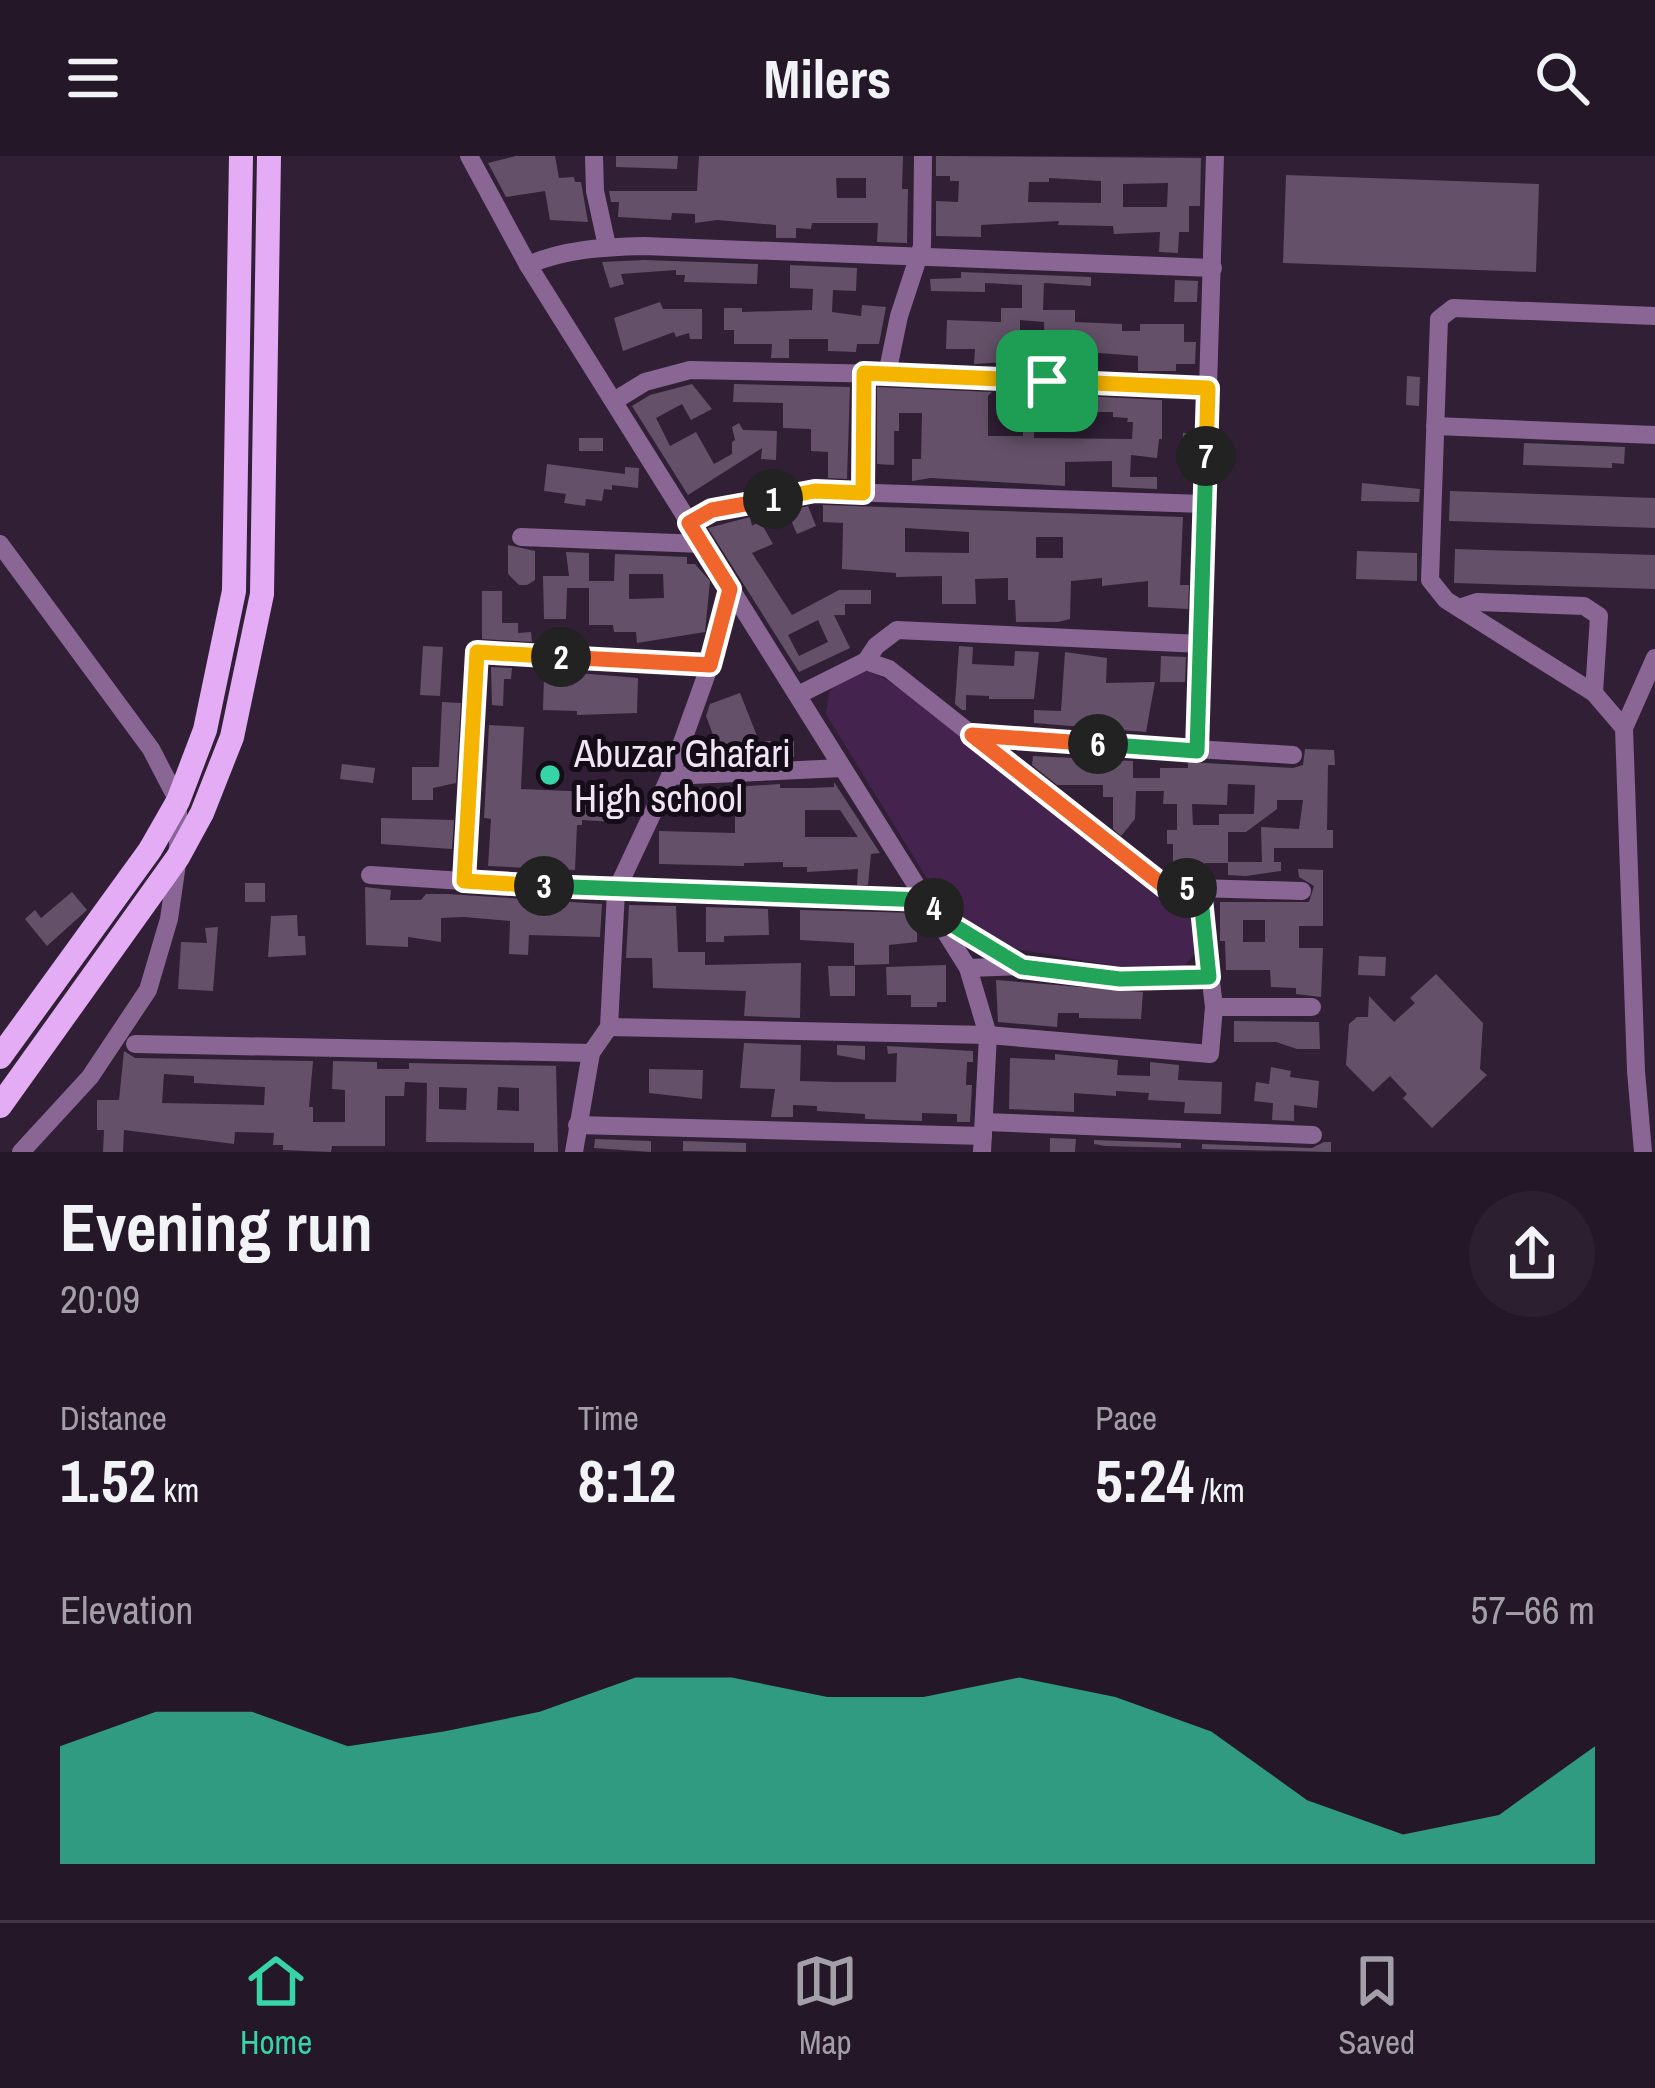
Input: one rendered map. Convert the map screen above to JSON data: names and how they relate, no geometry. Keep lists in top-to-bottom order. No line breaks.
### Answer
{"places":["Abuzar Ghafari High school"],"page":{"header":"Milers","pins":["7","1","2","6","3","5","4"],"heading":["Evening run","20:09"],"stats":[["Distance","1.52 km"],["Time","8:12"],["Pace","5:24 /km"]],"chart":["Elevation","57–66 m"],"tabs":["Home","Map","Saved"]}}
